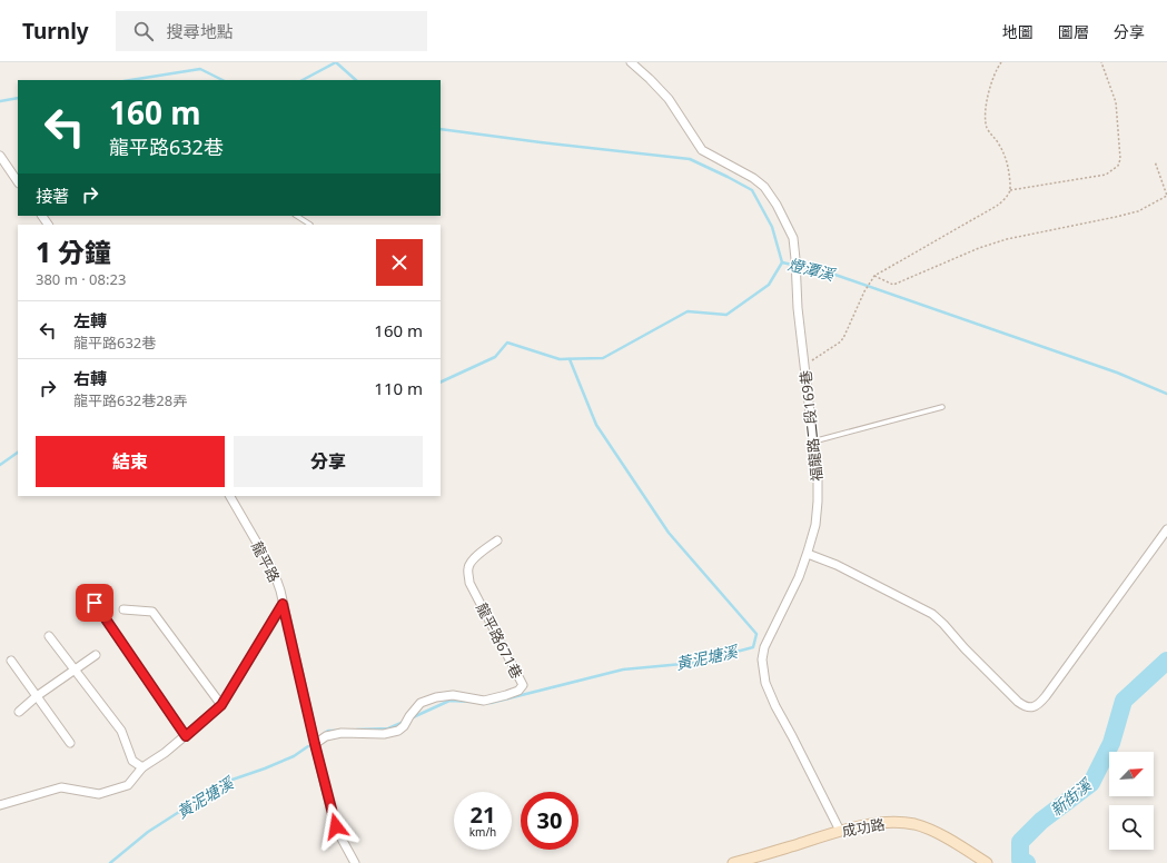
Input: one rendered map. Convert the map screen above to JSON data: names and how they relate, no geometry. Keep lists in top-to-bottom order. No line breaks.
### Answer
{"streets":{"street":["福龍路二段169巷","龍平路","龍平路671巷","成功路"]},"crossings":[["福龍路二段169巷","成功路"],["龍平路","龍平路671巷"]],"water":["燈潭溪","黃泥塘溪","新街溪"],"north":"top right","page":{"header":"Turnly","search":"搜尋地點","nav":["地圖","圖層","分享"],"turn":["160 m","龍平路632巷"],"then":"接著","heading":["1 分鐘","380 m · 08:23"],"list":[{"name":"左轉","note":"龍平路632巷","value":"160 m"},{"name":"右轉","note":"龍平路632巷28弄","value":"110 m"}],"buttons":["結束","分享"],"speed":"21 km/h","limit":"30"}}
